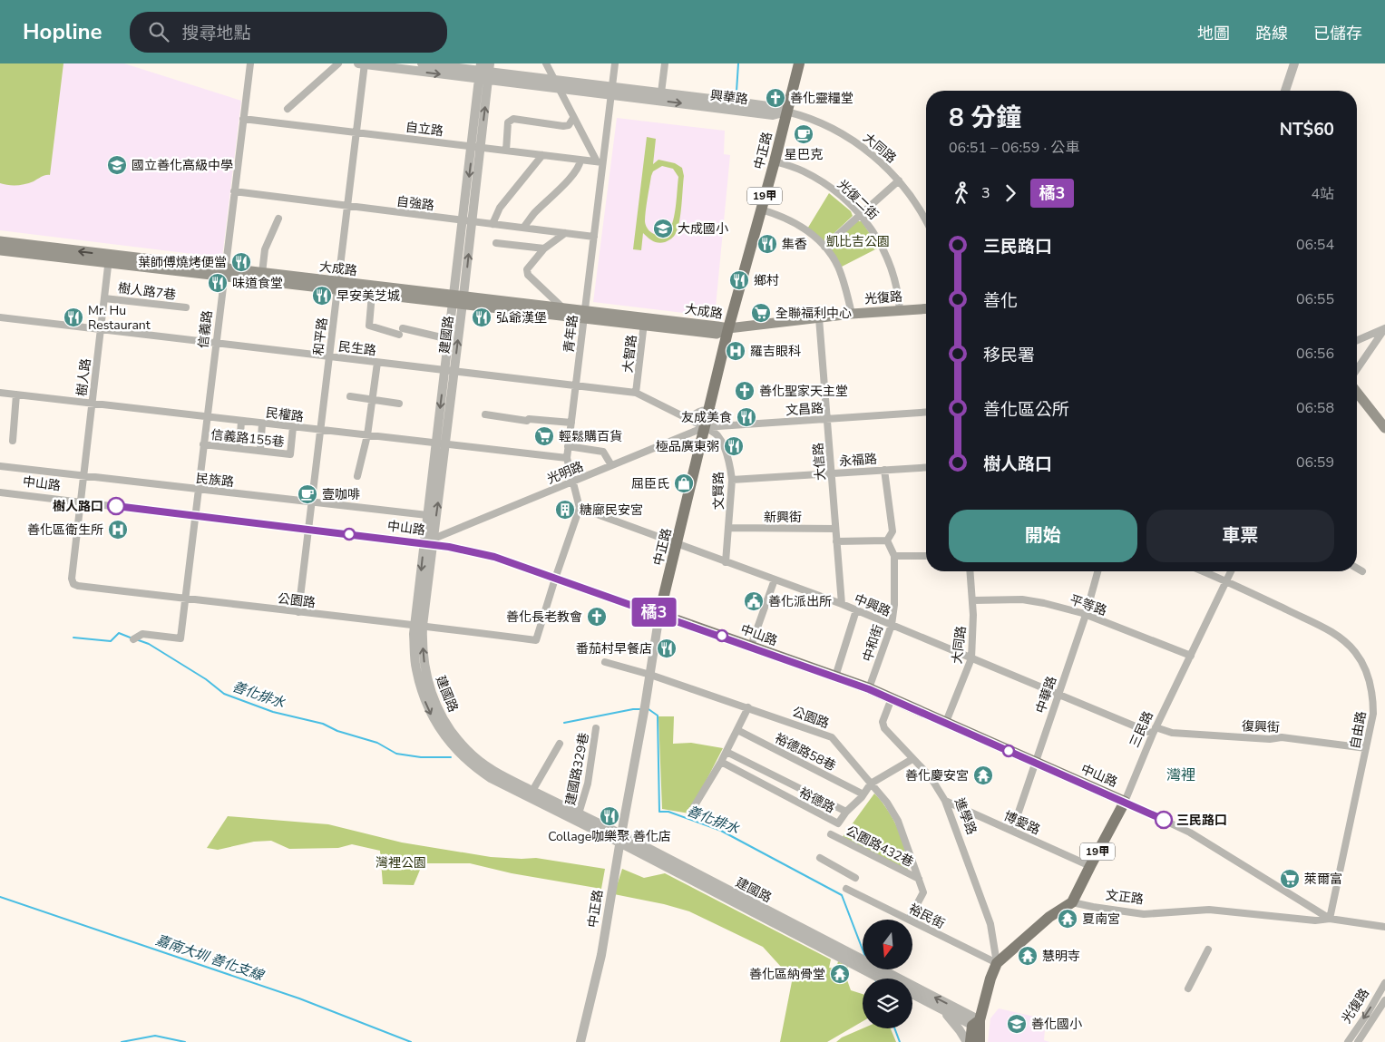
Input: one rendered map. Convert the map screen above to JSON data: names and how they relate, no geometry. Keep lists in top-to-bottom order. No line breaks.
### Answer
{"streets":{"main road":["中正路","19甲","大成路","光復路","中山路","三民路"],"street":["興華路","自立路","大同路","光復二街","自強路","樹人路7巷","信義路","青年路","建國路","和平路","民生路","大智路","樹人路","文昌路","民權路","信義路155巷","永福路","大信路","光明路","民族路","文賢路","新興街","公園路","中興路","平等路","中和街","中華路","復興街","自由路","裕德路58巷","建國路329巷","裕德路","進學路","博愛路","公園路432巷","文正路","裕民街"]},"crossings":[["興華路","大同路"],["興華路","中正路"],["興華路","青年路"],["興華路","建國路"],["興華路","和平路"],["自立路","信義路"],["自立路","青年路"],["自立路","建國路"],["自立路","和平路"],["大同路","中正路"],["大同路","中山路"],["大同路","中興路"],["大同路","平等路"],["中正路","光復二街"],["中正路","大成路"],["中正路","光復路"],["中正路","建國路"],["中正路","民生路"],["中正路","文昌路"],["中正路","光明路"],["中正路","中山路"],["中正路","文賢路"],["中正路","公園路"],["中正路","中興路"],["光復二街","光復路"],["自強路","信義路"],["自強路","青年路"],["自強路","建國路"],["自強路","和平路"],["大成路","光復路"],["大成路","信義路"],["大成路","青年路"],["大成路","建國路"],["大成路","和平路"],["大成路","大智路"],["大成路","樹人路"],["樹人路7巷","樹人路"],["光復路","大信路"],["信義路","民生路"],["信義路","民權路"],["信義路","信義路155巷"],["信義路","民族路"],["信義路","中山路"],["信義路","公園路"],["青年路","民生路"],["青年路","民權路"],["青年路","光明路"],["青年路","中興路"],["建國路","民生路"],["建國路","民權路"],["建國路","光明路"],["建國路","民族路"],["建國路","中山路"],["建國路","公園路"],["建國路","建國路329巷"],["和平路","民生路"],["和平路","民權路"],["和平路","民族路"],["和平路","中山路"],["和平路","公園路"],["民生路","大智路"],["民生路","樹人路"],["民生路","文昌路"],["民生路","光明路"],["民生路","文賢路"],["樹人路","民權路"],["樹人路","民族路"],["樹人路","中山路"],["樹人路","公園路"],["文昌路","大信路"],["文昌路","光明路"],["文昌路","文賢路"],["民權路","信義路155巷"],["永福路","大信路"],["永福路","文賢路"],["大信路","新興街"],["大信路","中興路"],["光明路","中山路"],["光明路","文賢路"],["中山路","公園路"],["中山路","中和街"],["中山路","中華路"],["中山路","三民路"],["中山路","自由路"],["中山路","進學路"],["中山路","文正路"],["文賢路","新興街"],["文賢路","中興路"],["公園路","裕德路"],["公園路","公園路432巷"],["公園路","裕民街"],["中興路","中和街"],["中興路","中華路"],["中興路","復興街"],["中興路","三民路"],["平等路","中華路"],["平等路","三民路"],["中華路","博愛路"],["復興街","三民路"],["復興街","自由路"],["三民路","自由路"],["三民路","博愛路"],["三民路","文正路"],["自由路","文正路"],["裕德路58巷","裕德路"],["裕德路","進學路"],["進學路","博愛路"],["進學路","裕民街"]],"districts":["灣裡"],"water":["善化排水","嘉南大圳 善化支線"],"parks":["凱比吉公園","灣裡公園"],"places":{"church":["善化靈糧堂","善化聖家天主堂","善化長老教會"],"cafe":["星巴克","壹咖啡"],"school or university":["國立善化高級中學","大成國小","善化國小"],"restaurant":["集香","葉師傅燒烤便當","鄉村","味道食堂","早安美芝城","Mr. Hu Restaurant","弘爺漢堡","友成美食","極品廣東粥","番茄村早餐店","Collage咖樂聚 善化店"],"supermarket":["全聯福利中心","輕鬆購百貨","萊爾富"],"hospital":["羅吉眼科","善化區衛生所"],"shop":["屈臣氏"],"other":["樹人路口","三民路口"],"building":["糖廍民安宮"],"public building":["善化派出所"],"temple":["善化慶安宮","夏南宮","慧明寺","善化區納骨堂"]},"lines":["bus line 橘3"],"north":"bottom","page":{"header":"Hopline","search":"搜尋地點","nav":["地圖","路線","已儲存"],"on_map":"橘3","heading":["8 分鐘","06:51 – 06:59 · 公車","NT$60"],"legs":["3","橘3","4站"],"list":[{"name":"三民路口","value":"06:54"},{"name":"善化","value":"06:55"},{"name":"移民署","value":"06:56"},{"name":"善化區公所","value":"06:58"},{"name":"樹人路口","value":"06:59"}],"buttons":["開始","車票"]}}
